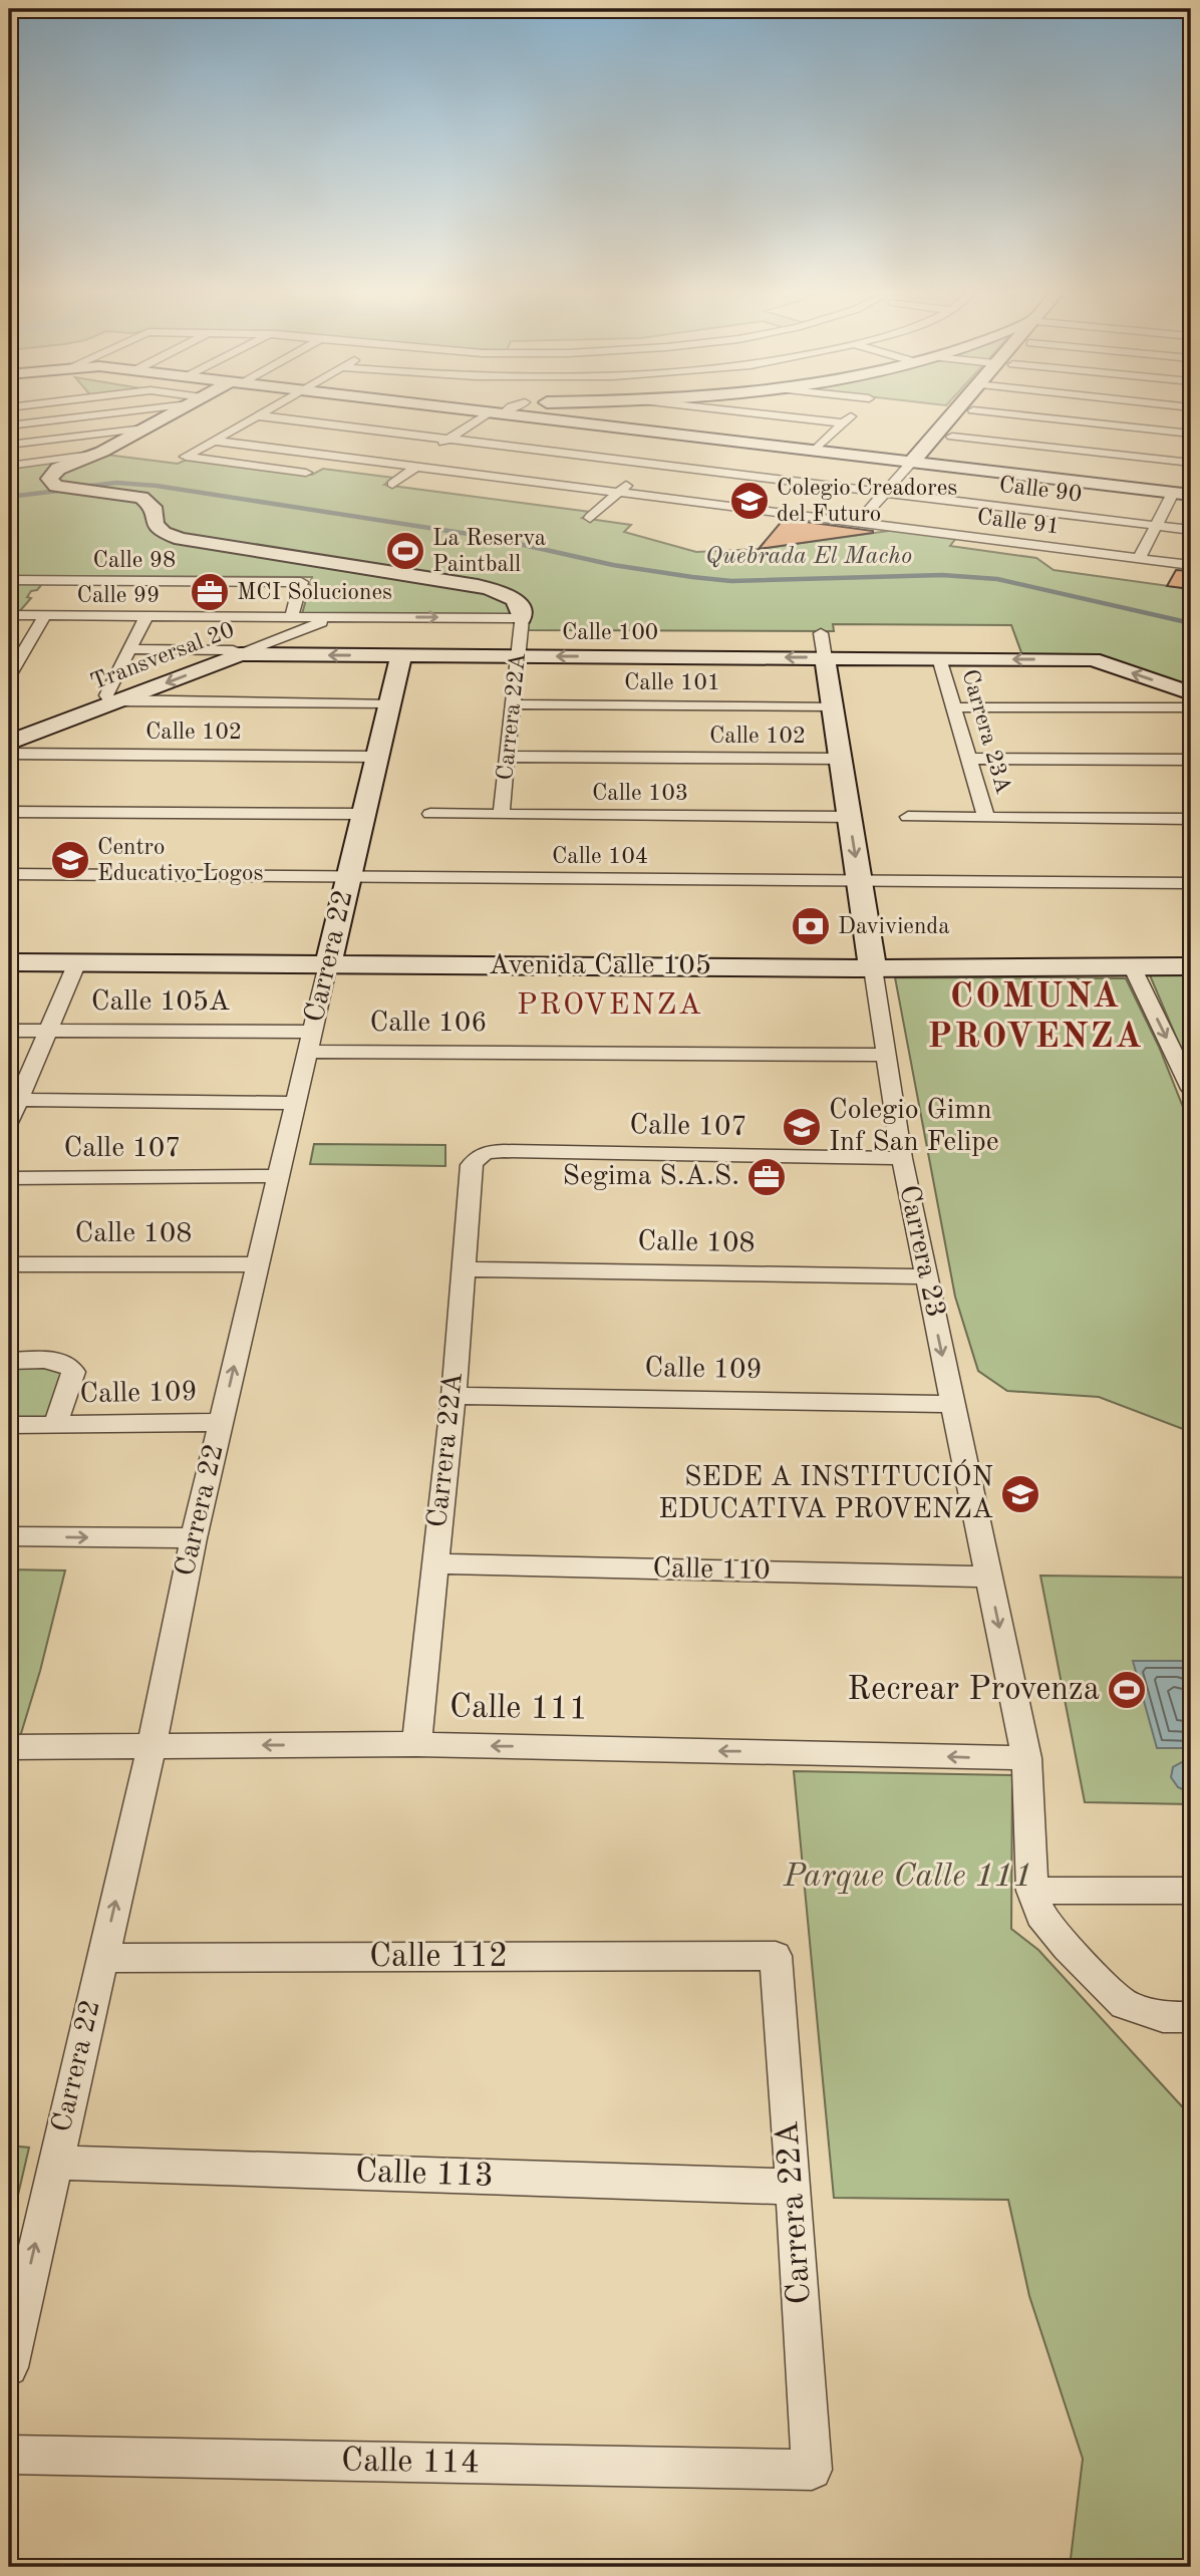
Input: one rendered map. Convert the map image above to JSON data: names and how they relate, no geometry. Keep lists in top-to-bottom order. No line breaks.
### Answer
{"streets":{"street":["Calle 90","Calle 91","Calle 98","Calle 99","Calle 100","Transversal 20","Calle 101","Carrera 22A","Calle 102","Carrera 23A","Calle 103","Calle 104","Carrera 22","Avenida Calle 105","Calle 105A","Calle 106","Calle 107","Calle 108","Carrera 23","Calle 109","Calle 110","Calle 111","Calle 112","Calle 113","Calle 114"]},"crossings":[["Calle 98","Calle 99"],["Calle 99","Calle 100"],["Calle 99","Transversal 20"],["Calle 99","Carrera 22A"],["Calle 100","Transversal 20"],["Calle 100","Carrera 22A"],["Calle 100","Carrera 23A"],["Calle 100","Carrera 22"],["Calle 100","Carrera 23"],["Calle 101","Carrera 22A"],["Calle 101","Carrera 23"],["Carrera 22A","Calle 102"],["Carrera 22A","Calle 103"],["Carrera 22A","Calle 107"],["Carrera 22A","Calle 108"],["Carrera 22A","Calle 109"],["Carrera 22A","Calle 110"],["Carrera 22A","Calle 111"],["Carrera 22A","Calle 112"],["Carrera 22A","Calle 113"],["Carrera 22A","Calle 114"],["Calle 102","Carrera 22"],["Calle 102","Carrera 23"],["Calle 103","Carrera 23"],["Calle 104","Carrera 22"],["Calle 104","Carrera 23"],["Carrera 22","Avenida Calle 105"],["Carrera 22","Calle 105A"],["Carrera 22","Calle 106"],["Carrera 22","Calle 107"],["Carrera 22","Calle 108"],["Carrera 22","Calle 109"],["Carrera 22","Calle 111"],["Carrera 22","Calle 112"],["Carrera 22","Calle 113"],["Avenida Calle 105","Carrera 23"],["Calle 105A","Calle 106"],["Calle 106","Carrera 23"],["Calle 107","Carrera 23"],["Calle 108","Carrera 23"],["Carrera 23","Calle 109"],["Carrera 23","Calle 110"],["Carrera 23","Calle 111"]],"one_way":["Calle 111"],"districts":["COMUNA PROVENZA","PROVENZA"],"water":["Quebrada El Macho"],"parks":["Parque Calle 111"],"places":{"school or university":["Colegio Creadores del Futuro","Centro Educativo Logos","Colegio Gimn Inf San Felipe","SEDE A INSTITUCIÓN EDUCATIVA PROVENZA"],"sports":["La Reserva Paintball","Recrear Provenza"],"office":["MCI Soluciones","Segima S.A.S."],"bank":["Davivienda"]}}
